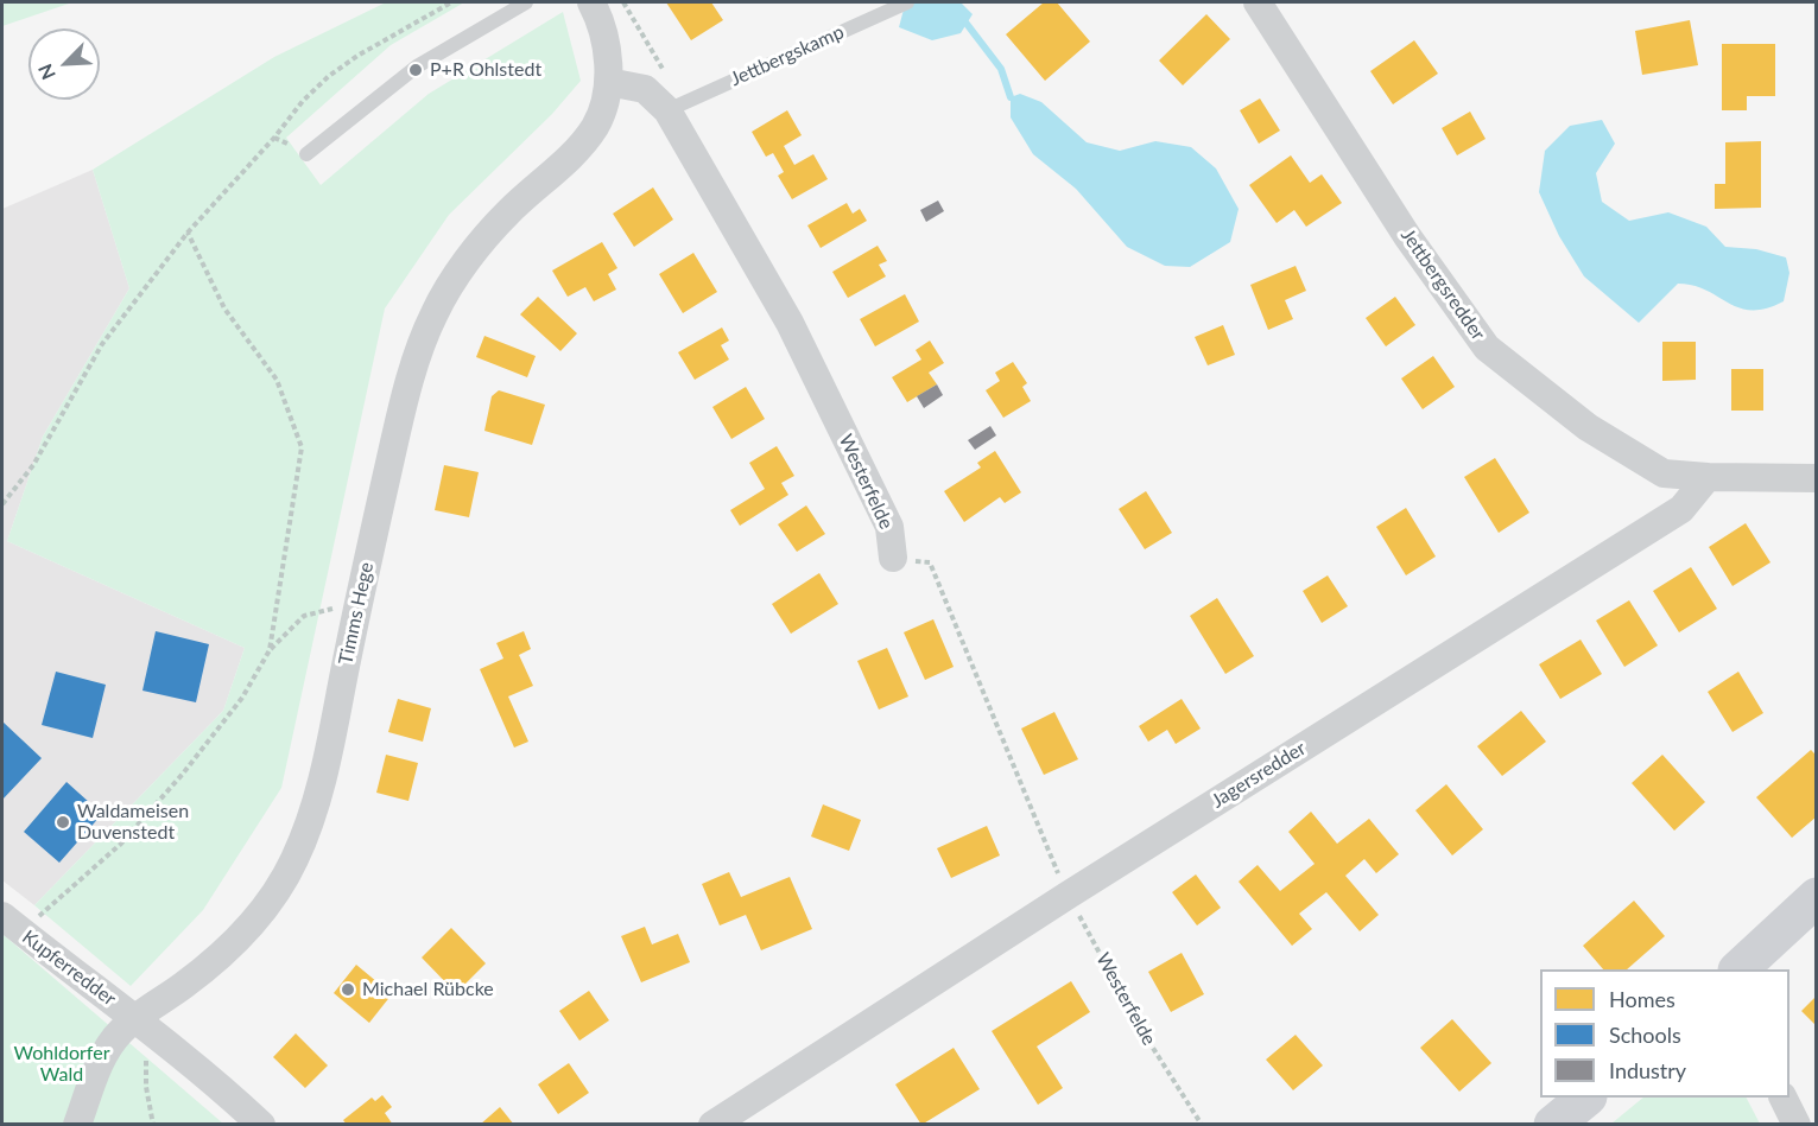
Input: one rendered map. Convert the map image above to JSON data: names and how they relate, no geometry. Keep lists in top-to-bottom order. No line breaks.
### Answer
{"streets":{"street":["Jettbergsredder","Westerfelde","Timms Hege","Jagersredder","Kupferredder"],"lane":["Jettbergskamp"]},"crossings":[["Jettbergskamp","Westerfelde"],["Jettbergsredder","Jagersredder"],["Westerfelde","Timms Hege"],["Westerfelde","Jagersredder"],["Timms Hege","Kupferredder"]],"parks":["Wohldorfer Wald"],"places":["P+R Ohlstedt","Waldameisen Duvenstedt","Michael Rübcke"],"legend":["Homes","Schools","Industry"],"north":"bottom left"}
